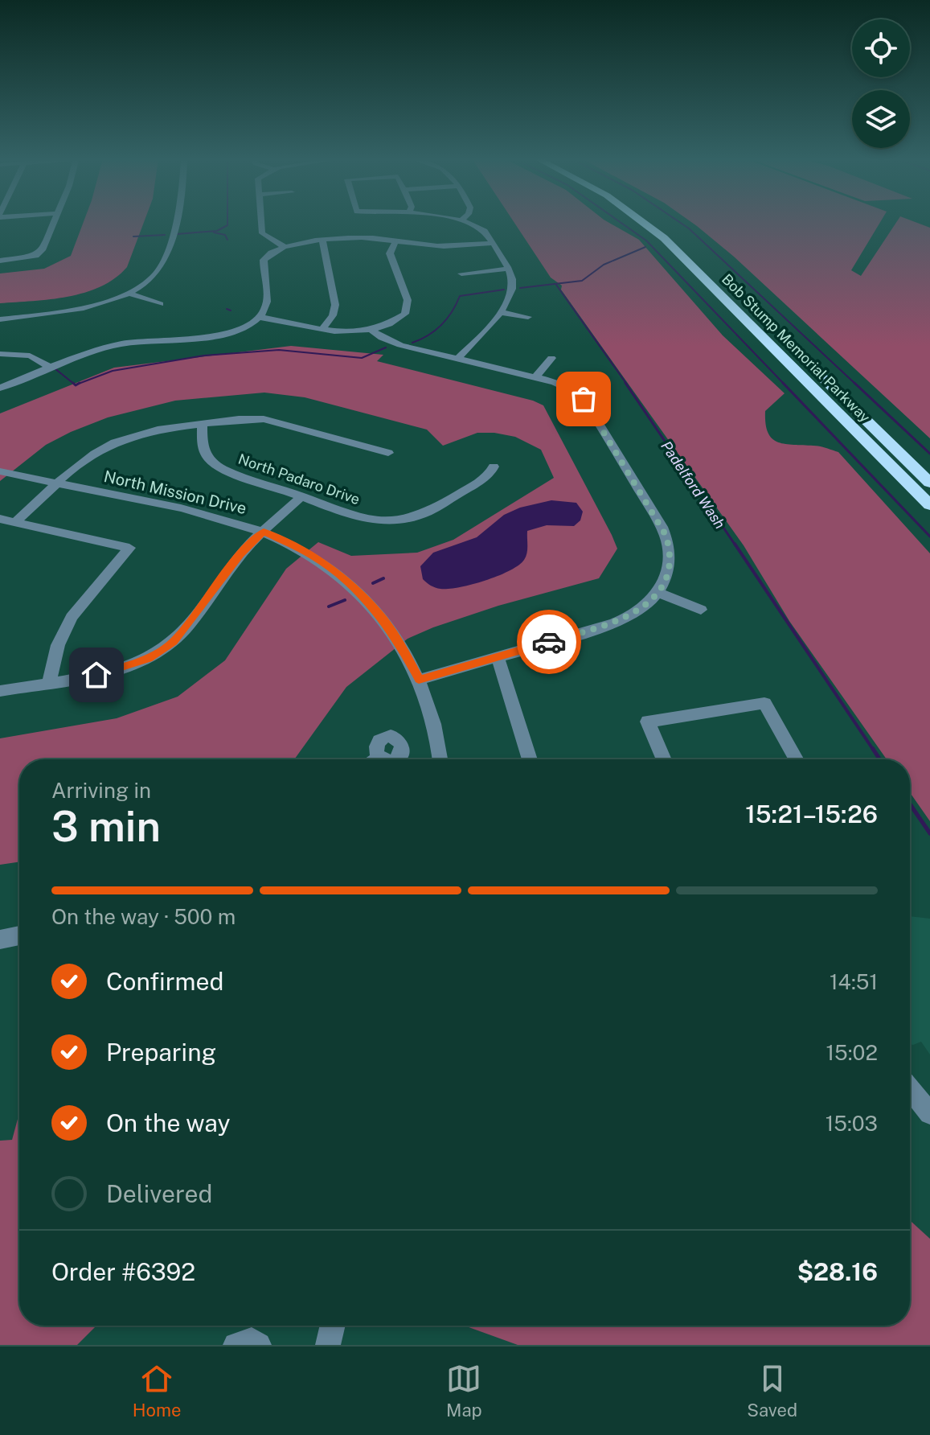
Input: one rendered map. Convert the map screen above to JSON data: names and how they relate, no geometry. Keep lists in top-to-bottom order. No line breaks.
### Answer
{"streets":{"highway":["Bob Stump Memorial Parkway"],"street":["North Padaro Drive","North Mission Drive"]},"water":["Padelford Wash"],"page":{"heading":["3 min","Arriving in","15:21–15:26"],"panel":["Order #6392","$28.16"],"bar":"On the way · 500 m","list":[["Confirmed","14:51"],["Preparing","15:02"],["On the way","15:03"],"Delivered"],"tabs":["Home","Map","Saved"]}}
